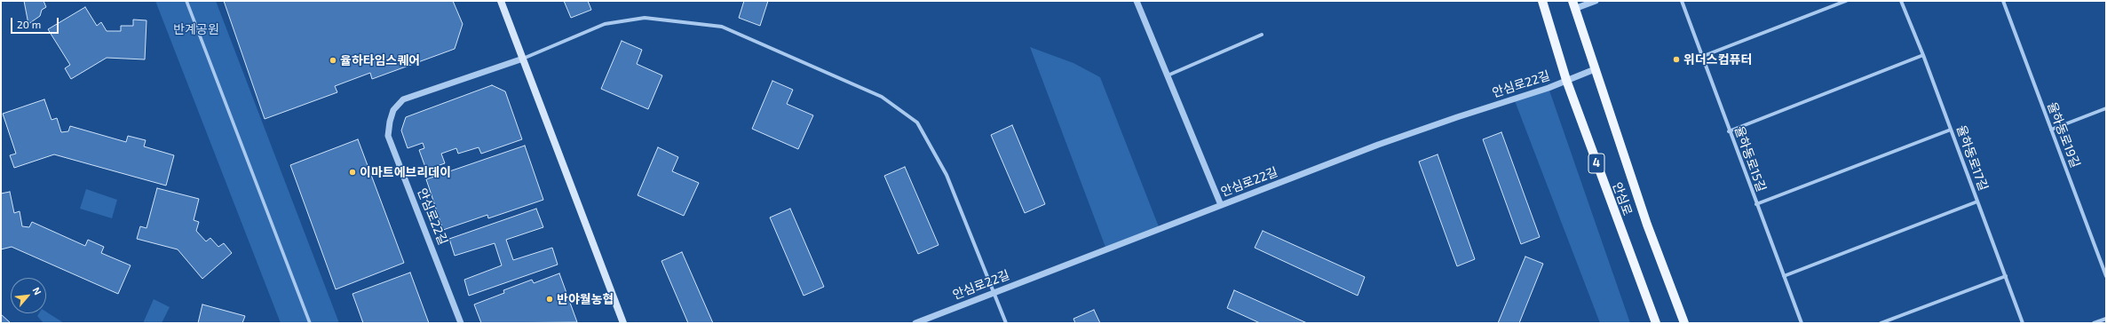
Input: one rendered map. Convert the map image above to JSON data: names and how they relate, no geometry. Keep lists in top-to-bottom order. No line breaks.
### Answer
{"streets":{"main road":["4","안심로"],"street":["안심로22길","율하동로19길","율하동로17길","율하동로15길"]},"crossings":[["안심로22길","안심로"]],"parks":["반계공원"],"places":["위더스컴퓨터","율하타임스퀘어","이마트에브리데이","반야월농협"],"scale_bar":"20 m","north":"top right"}
